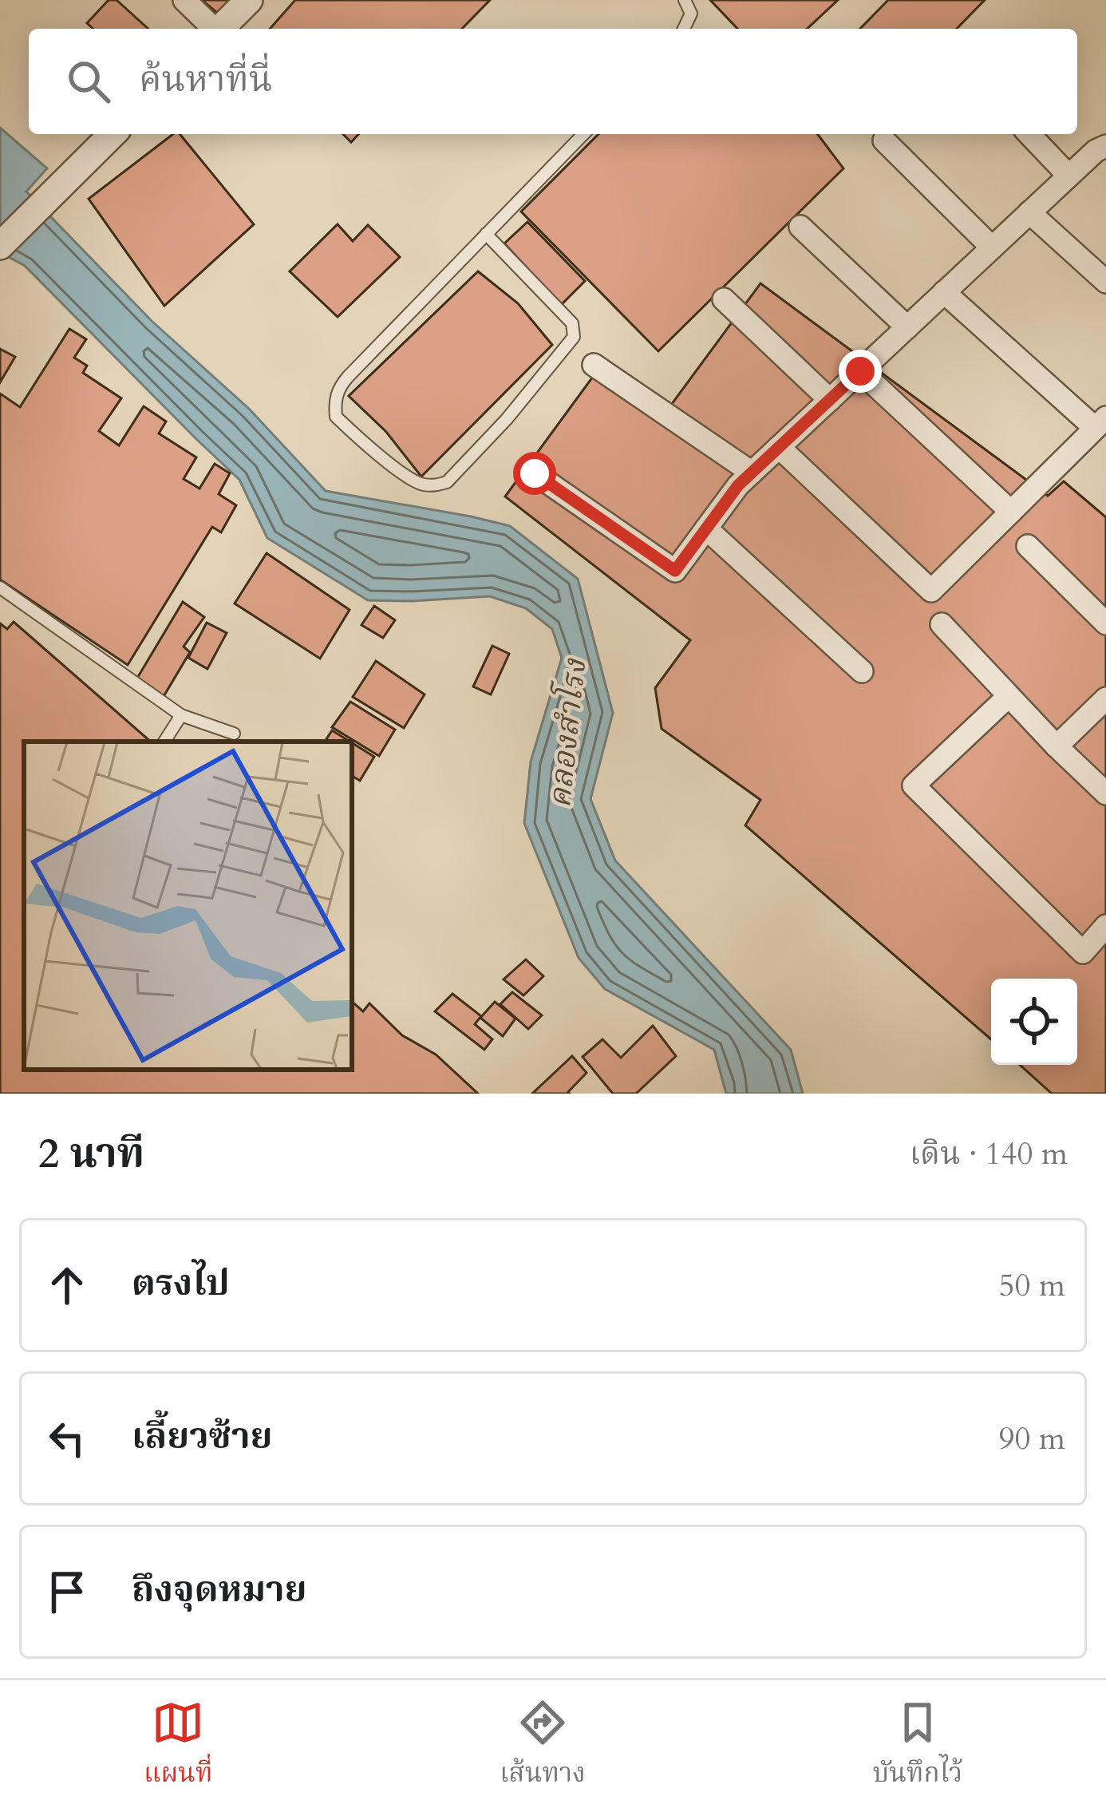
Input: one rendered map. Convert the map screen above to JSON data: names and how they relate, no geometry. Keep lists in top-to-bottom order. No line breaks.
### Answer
{"water":["คลองสำโรง"],"page":{"search":"ค้นหาที่นี่","heading":["2 นาที","เดิน · 140 m"],"list":[["ตรงไป","50 m"],["เลี้ยวซ้าย","90 m"],"ถึงจุดหมาย"],"nav":["แผนที่","เส้นทาง","บันทึกไว้"]}}
